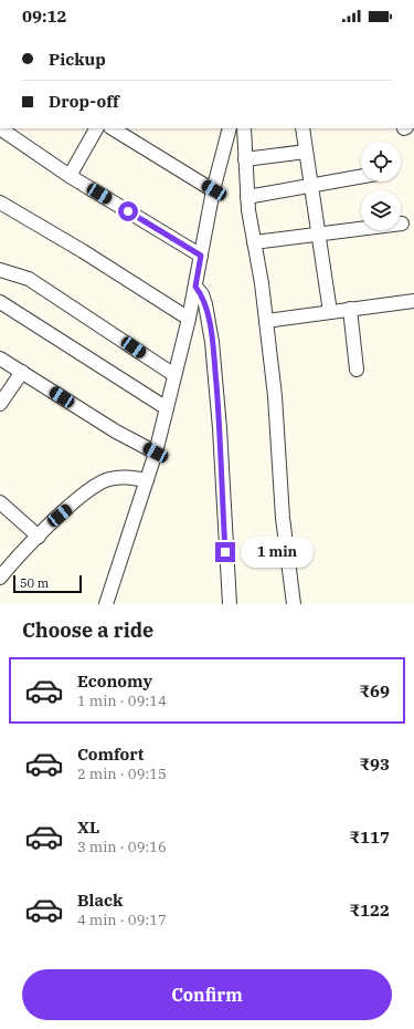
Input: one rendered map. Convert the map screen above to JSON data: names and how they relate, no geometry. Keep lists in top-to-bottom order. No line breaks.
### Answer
{"scale_bar":"50 m","page":{"status":"09:12","banner":["Pickup","Drop-off"],"bubble":"1 min","scale":"50 m","heading":"Choose a ride","list":[{"name":"Economy","note":"1 min · 09:14","value":"₹69"},{"name":"Comfort","note":"2 min · 09:15","value":"₹93"},{"name":"XL","note":"3 min · 09:16","value":"₹117"},{"name":"Black","note":"4 min · 09:17","value":"₹122"}],"buttons":"Confirm"}}
